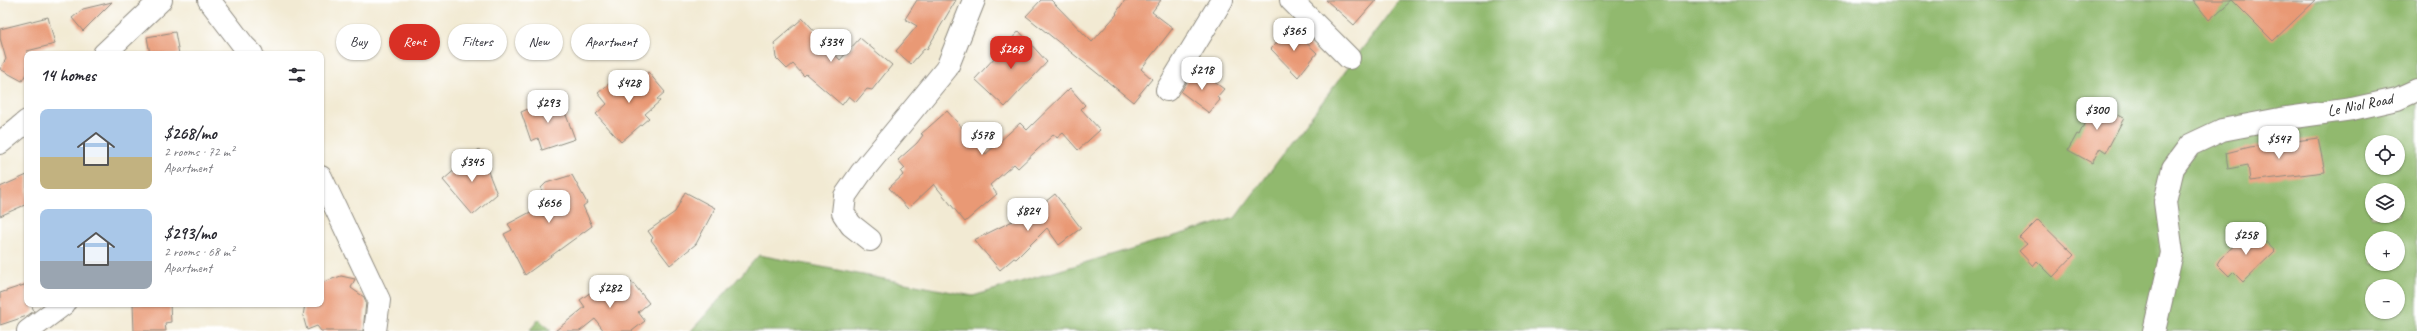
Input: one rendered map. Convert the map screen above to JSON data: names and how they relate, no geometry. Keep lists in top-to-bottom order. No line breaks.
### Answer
{"streets":{"street":["Le Niol Road"]},"page":{"price":["$365","$334","$268","$218","$428","$293","$300","$578","$547","$345","$656","$824","$258","$282"],"chip":["Buy","Rent","Filters","New","Apartment"],"heading":"14 homes","list":[{"name":"$268/mo","note":"2 rooms · 72 m² · Apartment"},{"name":"$293/mo","note":"2 rooms · 68 m² · Apartment"}],"map_buttons":["+","−"]}}
